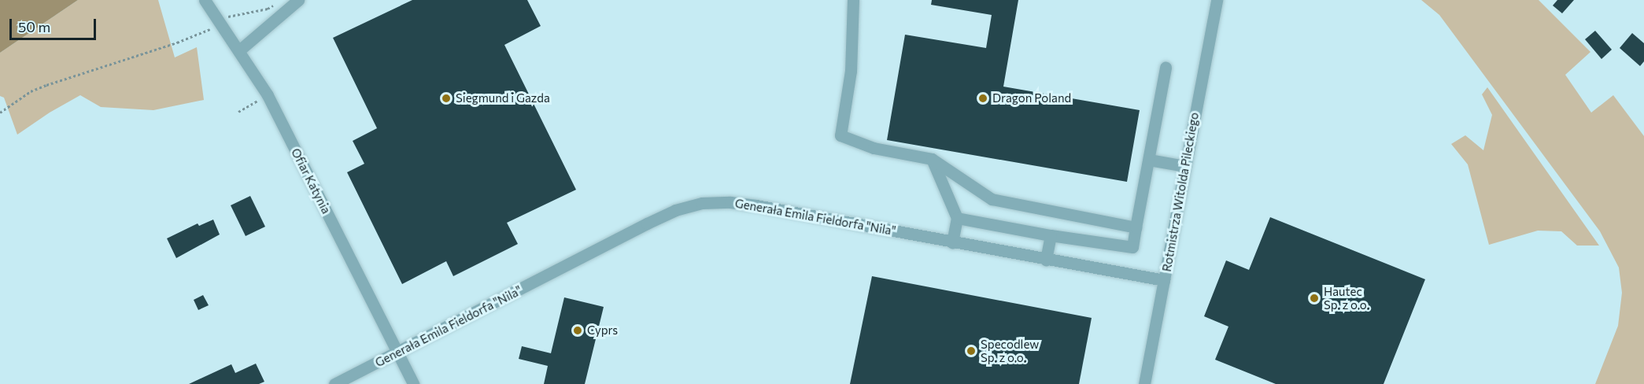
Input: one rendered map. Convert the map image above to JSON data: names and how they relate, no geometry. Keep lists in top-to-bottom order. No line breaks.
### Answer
{"streets":{"street":["Ofiar Katynia","Rotmistrza Witolda Pileckiego","Generała Emila Fieldorfa \"Nila\""]},"crossings":[["Ofiar Katynia","Generała Emila Fieldorfa \"Nila\""],["Rotmistrza Witolda Pileckiego","Generała Emila Fieldorfa \"Nila\""]],"places":["Siegmund i Gazda","Dragon Poland","Hautec Sp. z o.o.","Cyprs","Specodlew Sp. z o.o."],"scale_bar":"50 m"}
